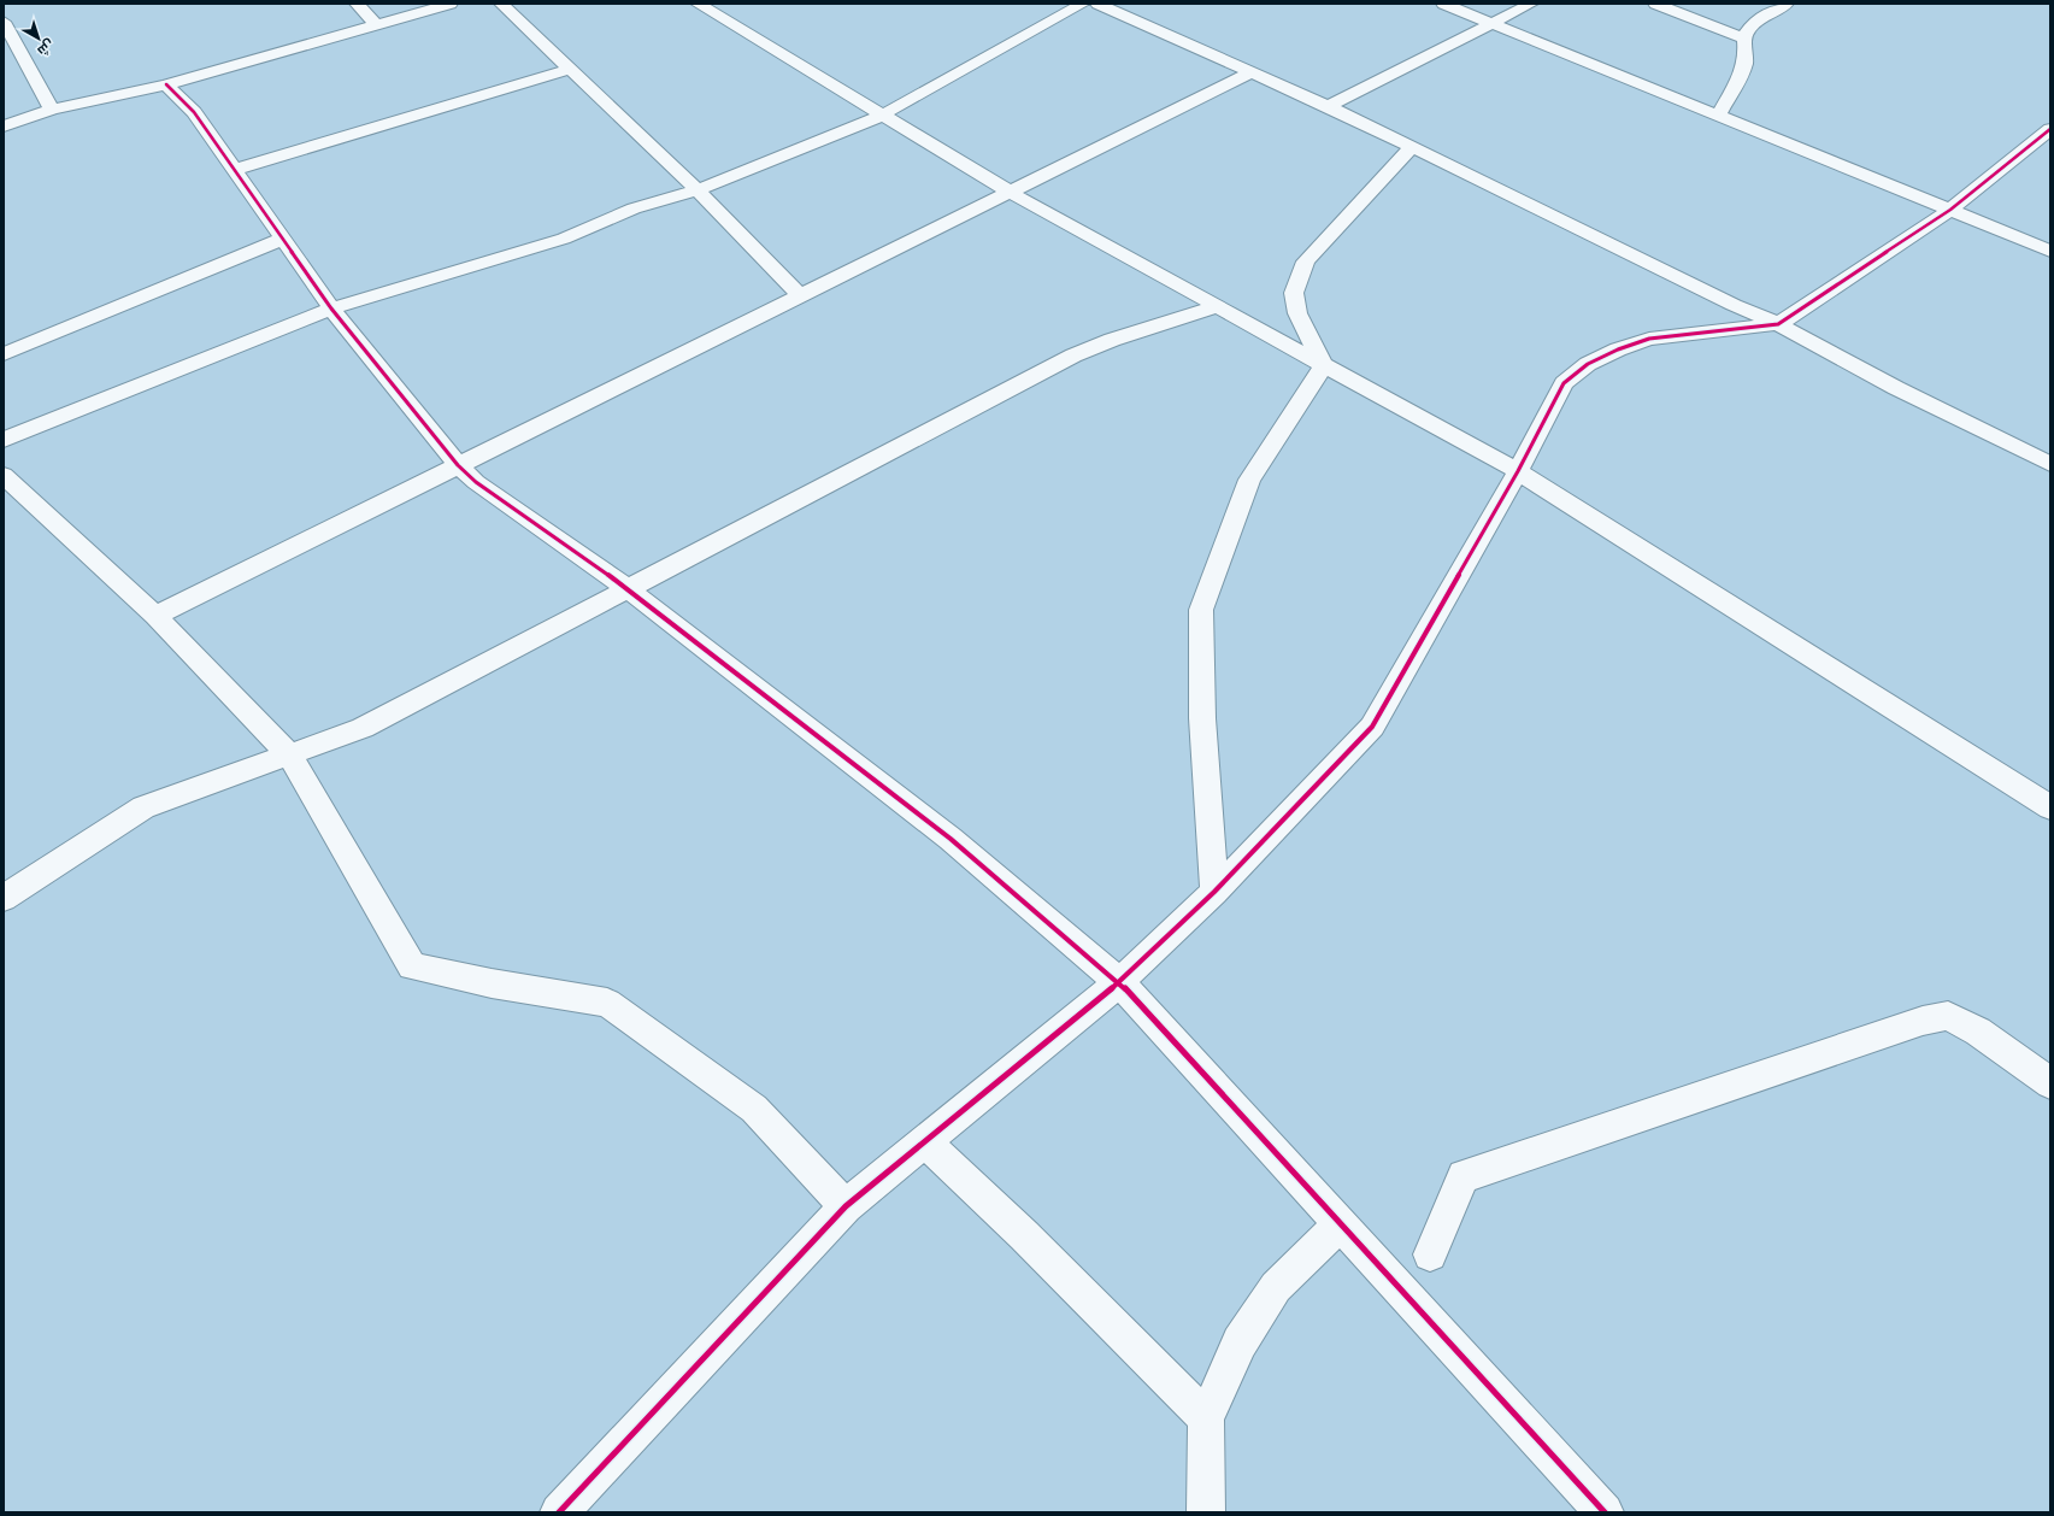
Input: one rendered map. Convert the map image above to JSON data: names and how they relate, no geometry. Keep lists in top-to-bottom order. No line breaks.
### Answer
{"north":"bottom right"}
